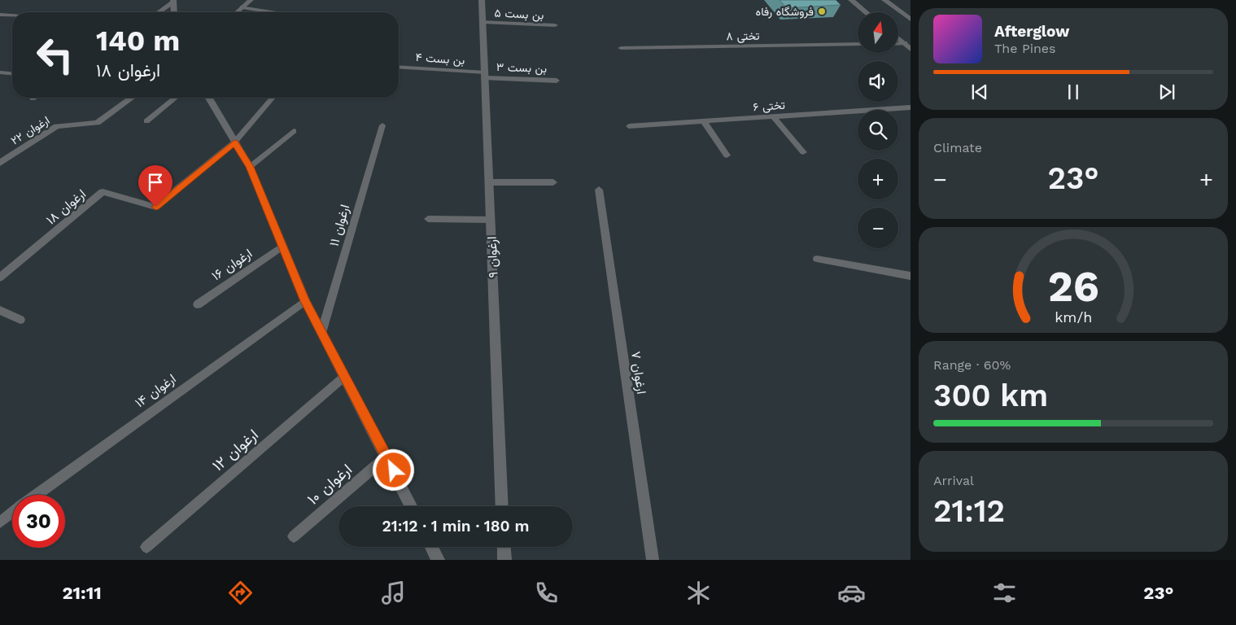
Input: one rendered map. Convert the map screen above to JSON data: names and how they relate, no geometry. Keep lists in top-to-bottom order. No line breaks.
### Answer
{"streets":{"street":["ارغوان ۲۲","ارغوان ۹"],"lane":["بن بست ۵","تختی ۸","بن بست ۴","بن بست ۳","تختی ۶","ارغوان ۱۸","ارغوان ۱۱","ارغوان ۱۶","ارغوان ۷","ارغوان ۱۴","ارغوان ۱۲","ارغوان ۱۰"]},"crossings":[["بن بست ۵","ارغوان ۹"],["بن بست ۴","بن بست ۳"],["بن بست ۴","ارغوان ۹"],["بن بست ۳","ارغوان ۹"]],"places":["فروشگاه رفاه"],"north":"top","page":{"map_buttons":["+","−"],"turn":["140 m","ارغوان ۱۸"],"song":["Afterglow","The Pines"],"tile":["Climate",["Range · 60%","300 km"],["Arrival","21:12"]],"heat":["−","23°","+"],"limit":"30","trip":"21:12 · 1 min · 180 m","tabs":["21:11","23°"],"gauge":["26","km/h"]}}
